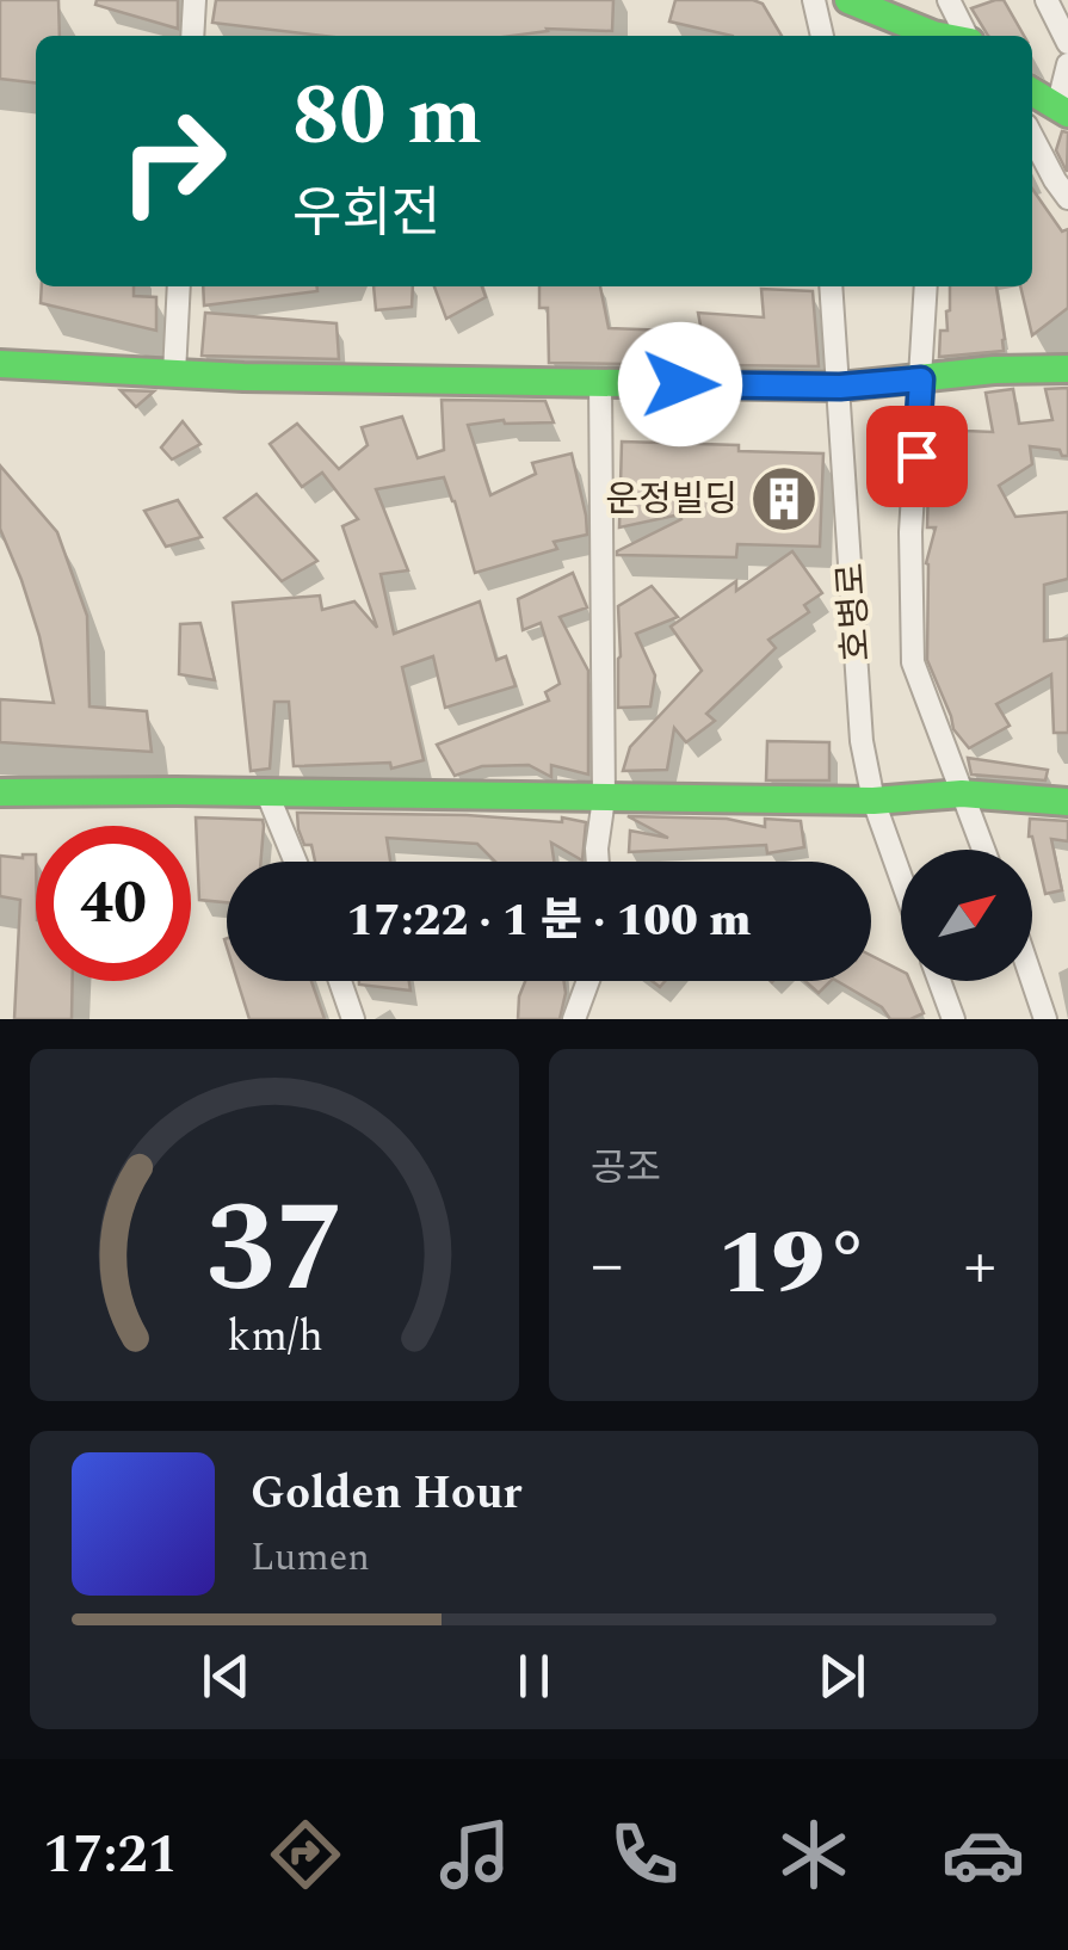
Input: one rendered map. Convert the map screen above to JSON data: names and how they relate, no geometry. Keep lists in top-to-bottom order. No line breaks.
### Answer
{"streets":{"street":["호병로"]},"places":{"building":["운정빌딩"]},"north":"top right","page":{"turn":["80 m","우회전"],"limit":"40","trip":"17:22 · 1 분 · 100 m","tile":"공조","heat":["−","19°","+"],"song":["Golden Hour","Lumen"],"tabs":"17:21","gauge":["37","km/h"]}}
